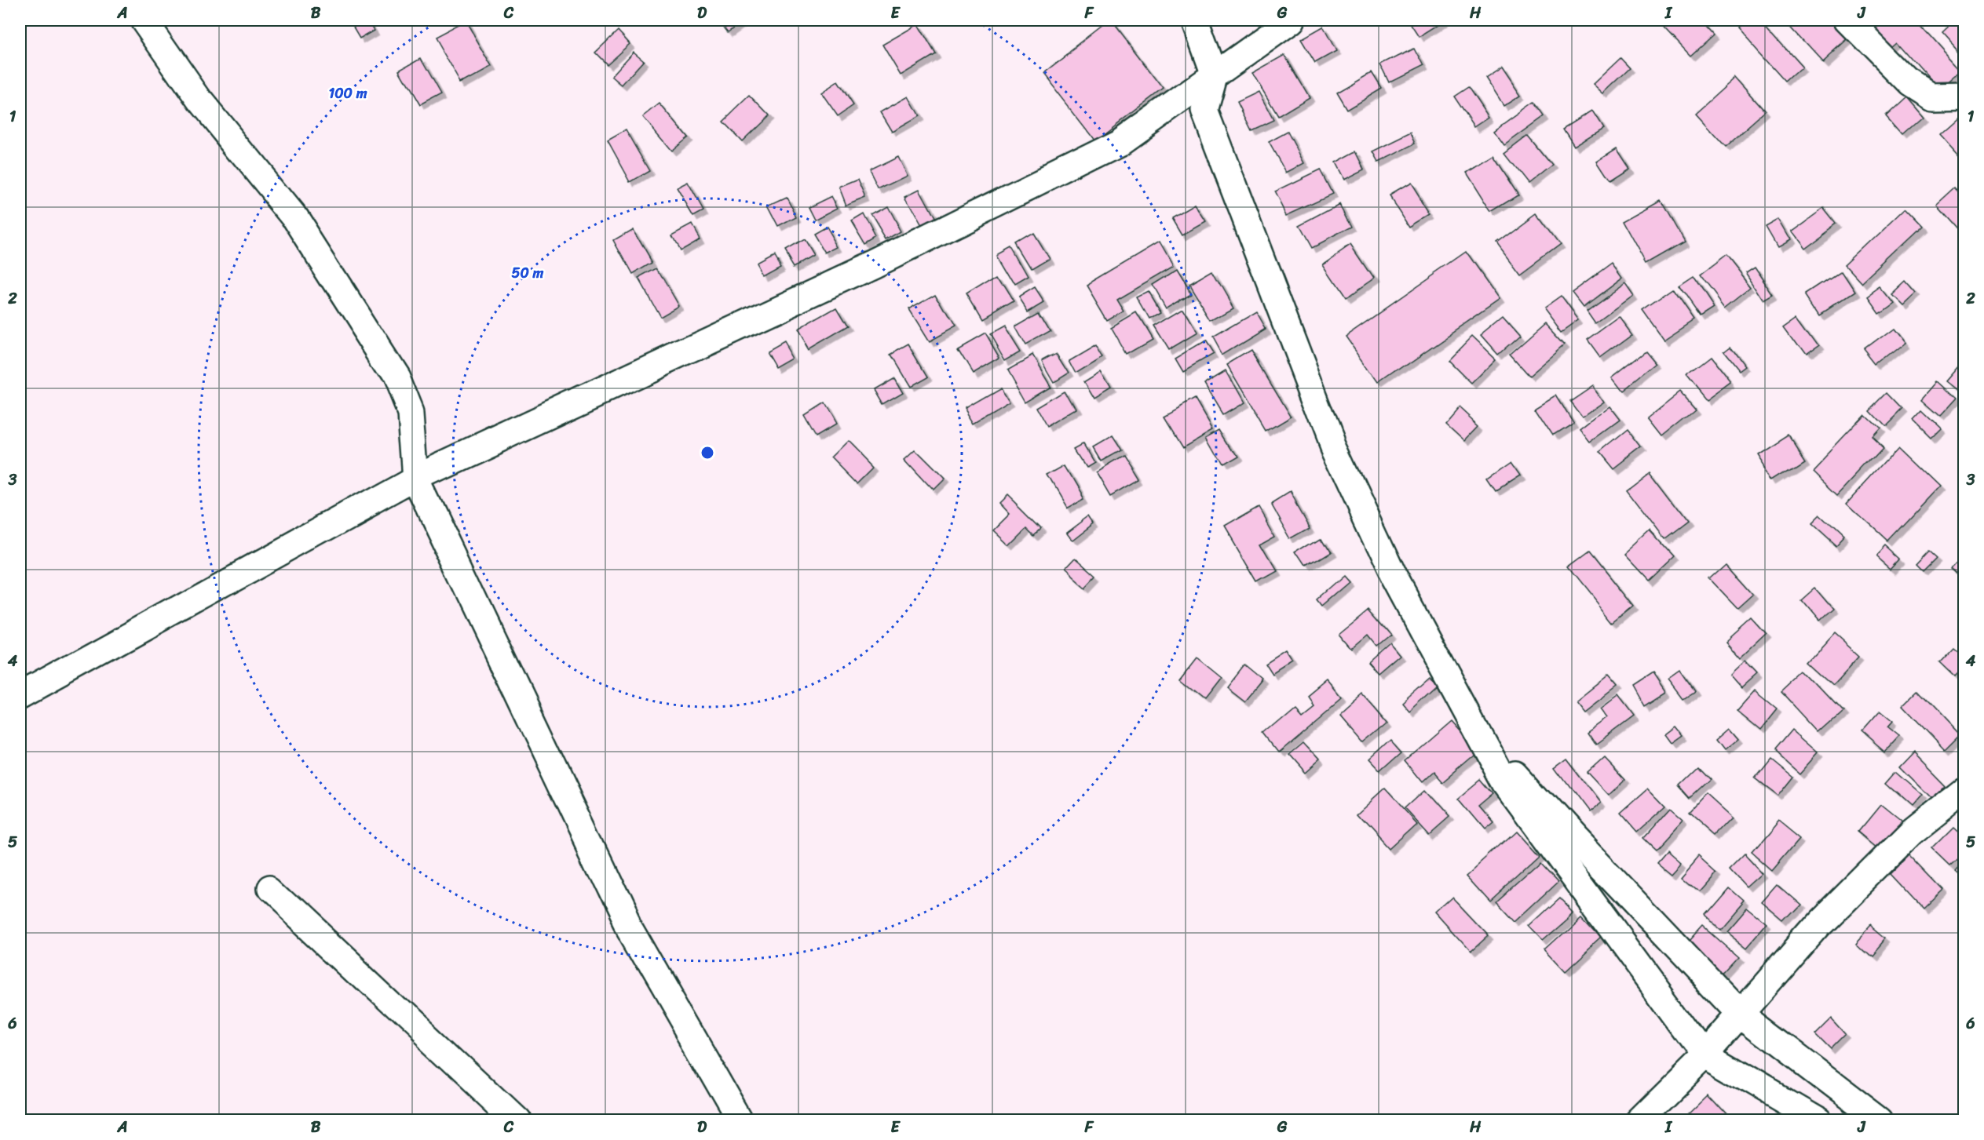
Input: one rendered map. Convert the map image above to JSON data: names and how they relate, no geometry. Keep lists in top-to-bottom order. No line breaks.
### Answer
{"grid":{"columns":["A","B","C","D","E","F","G","H","I","J"],"rows":["1","2","3","4","5","6"]},"rings":["100 m","50 m"]}
